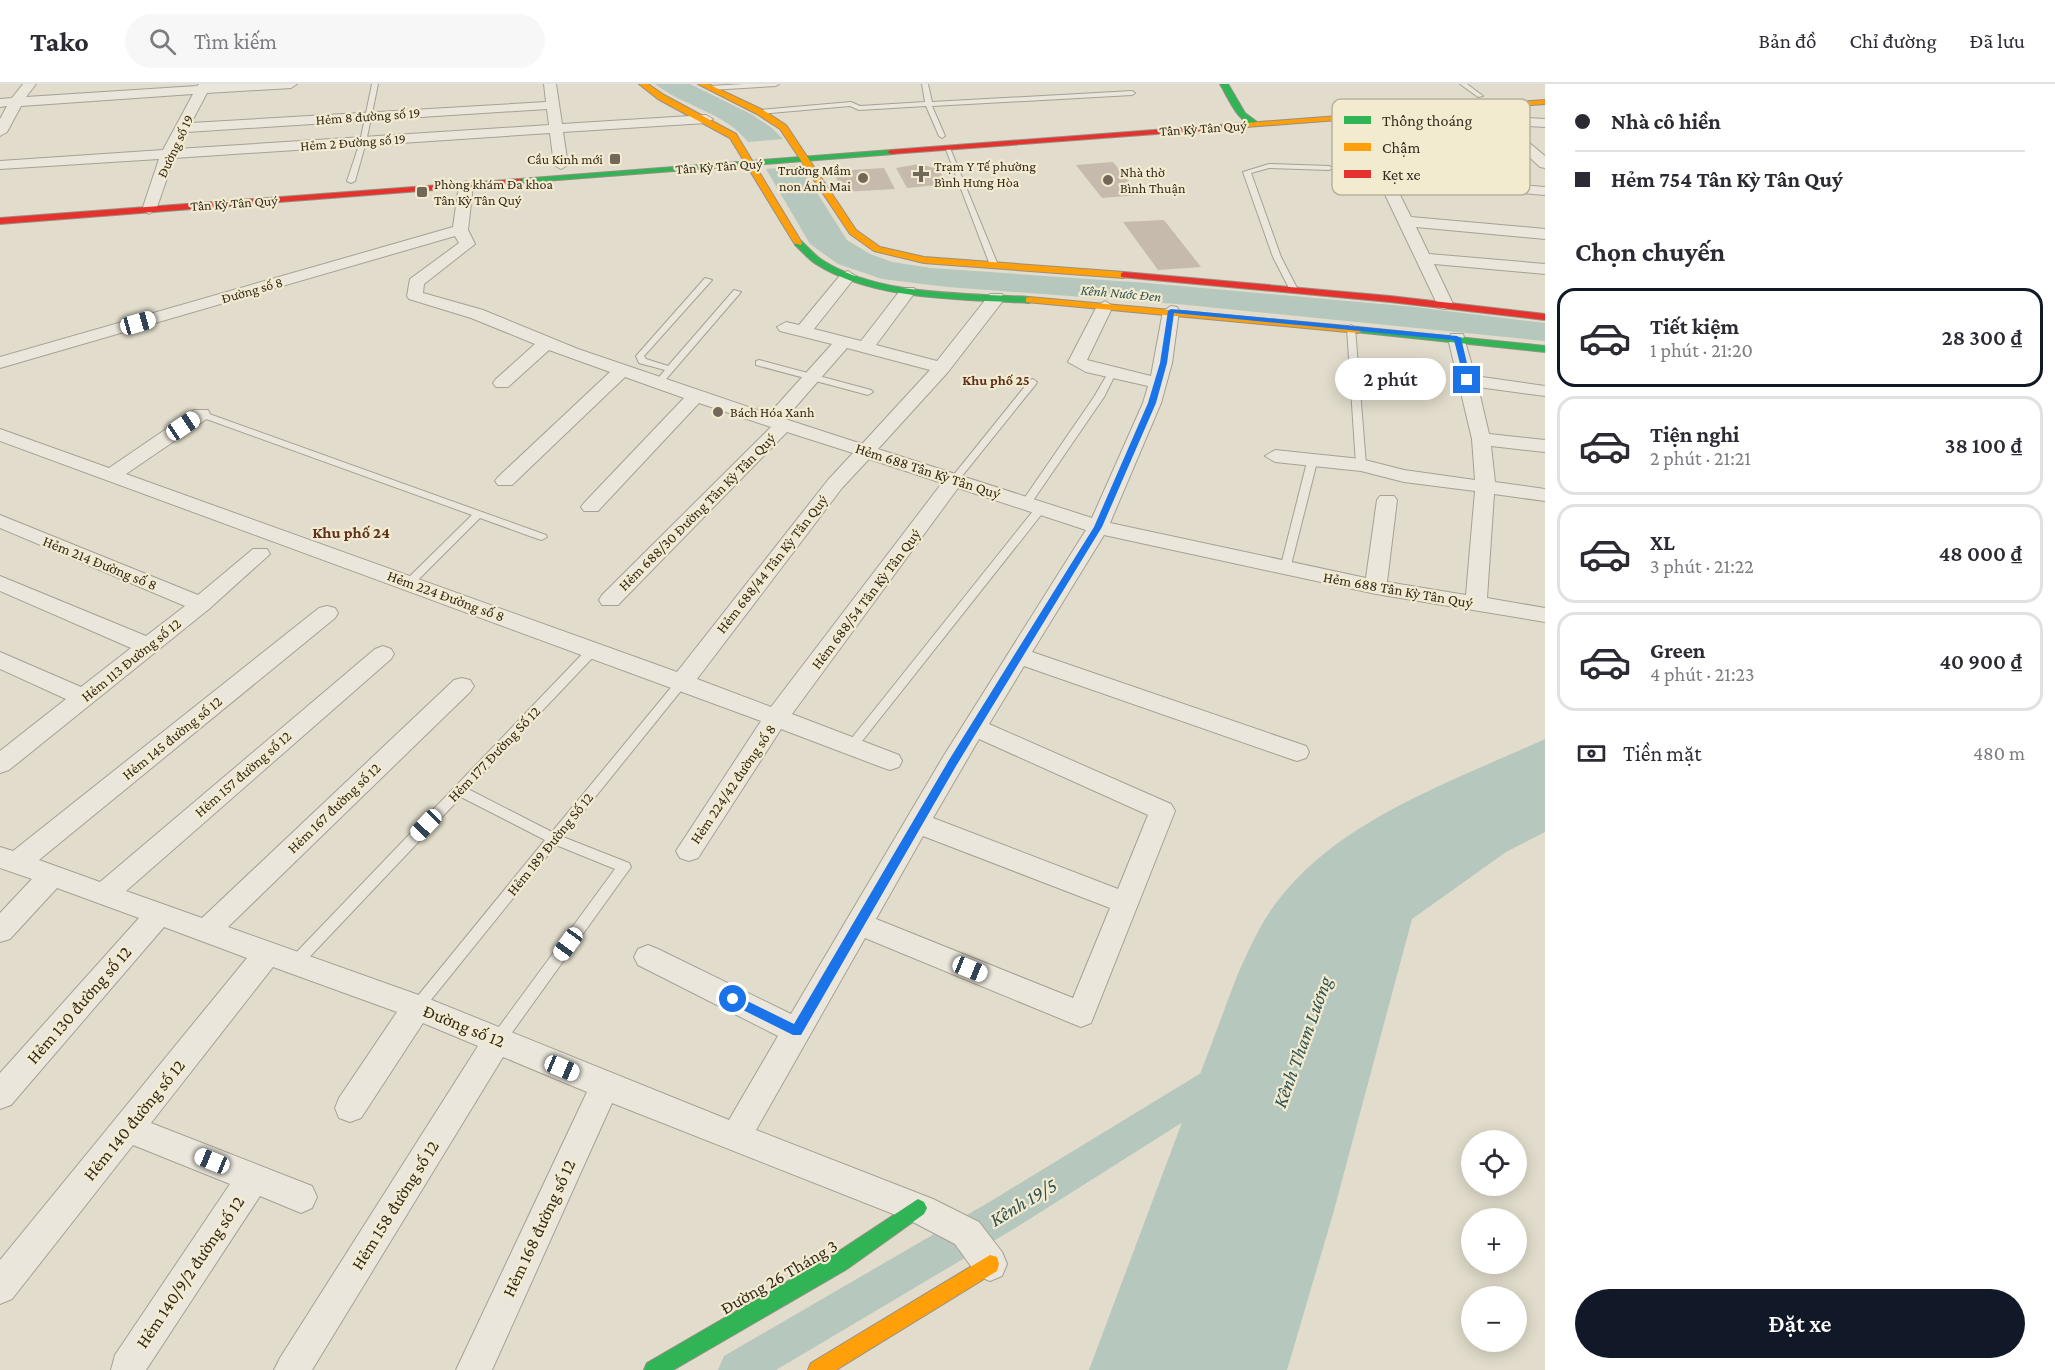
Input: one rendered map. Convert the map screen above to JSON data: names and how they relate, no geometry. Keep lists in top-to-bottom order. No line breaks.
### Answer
{"streets":{"main road":["Tân Kỳ Tân Quý","Đường 26 Tháng 3"],"street":["Hẻm 8 đường số 19","Hẻm 2 Đường số 19","Đường số 19","Đường số 8","Hẻm 688 Tân Kỳ Tân Quý","Hẻm 688/30 Đường Tân Kỳ Tân Quý","Hẻm 214 Đường số 8","Hẻm 688/44 Tân Kỳ Tân Quý","Hẻm 224 Đường số 8","Hẻm 688/54 Tân Kỳ Tân Quý","Hẻm 113 Đường số 12","Hẻm 145 đường số 12","Hẻm 157 đường số 12","Hẻm 224/42 đường số 8","Hẻm 167 đường số 12","Hẻm 130 đường số 12","Đường số 12","Hẻm 140 đường số 12","Hẻm 158 đường số 12","Hẻm 168 đường số 12","Hẻm 140/9/2 đường số 12"],"lane":["Hẻm 177 Đường Số 12","Hẻm 189 Đường Số 12"]},"crossings":[["Hẻm 8 đường số 19","Đường số 19"],["Tân Kỳ Tân Quý","Đường số 19"],["Hẻm 2 Đường số 19","Đường số 19"],["Đường số 8","Hẻm 688 Tân Kỳ Tân Quý"],["Hẻm 688 Tân Kỳ Tân Quý","Hẻm 688/30 Đường Tân Kỳ Tân Quý"],["Hẻm 688 Tân Kỳ Tân Quý","Hẻm 688/44 Tân Kỳ Tân Quý"],["Hẻm 688 Tân Kỳ Tân Quý","Hẻm 688/54 Tân Kỳ Tân Quý"],["Hẻm 214 Đường số 8","Hẻm 113 Đường số 12"],["Hẻm 688/44 Tân Kỳ Tân Quý","Hẻm 224 Đường số 8"],["Hẻm 688/44 Tân Kỳ Tân Quý","Hẻm 189 Đường Số 12"],["Hẻm 224 Đường số 8","Hẻm 688/54 Tân Kỳ Tân Quý"],["Hẻm 224 Đường số 8","Hẻm 177 Đường Số 12"],["Hẻm 224 Đường số 8","Hẻm 224/42 đường số 8"],["Hẻm 224 Đường số 8","Hẻm 189 Đường Số 12"],["Hẻm 688/54 Tân Kỳ Tân Quý","Hẻm 224/42 đường số 8"],["Hẻm 145 đường số 12","Đường số 12"],["Hẻm 177 Đường Số 12","Đường số 12"],["Hẻm 177 Đường Số 12","Hẻm 140 đường số 12"],["Hẻm 157 đường số 12","Đường số 12"],["Hẻm 167 đường số 12","Đường số 12"],["Hẻm 189 Đường Số 12","Đường số 12"],["Hẻm 130 đường số 12","Đường số 12"],["Đường số 12","Hẻm 140 đường số 12"],["Đường số 12","Hẻm 158 đường số 12"],["Đường số 12","Hẻm 168 đường số 12"],["Đường số 12","Đường 26 Tháng 3"]],"districts":["Khu phố 25","Khu phố 24"],"water":["Kênh Nước Đen","Kênh Tham Lương","Kênh 19/5"],"places":{"transit":["Cầu Kinh mới","Phòng khám Đa khoa Tân Kỳ Tân Quý"],"health":["Trạm Y Tế phường Bình Hưng Hòa"],"other":["Trường Mầm non Ánh Mai","Nhà thờ Bình Thuận","Bách Hóa Xanh"]},"legend":["Thông thoáng","Chậm","Kẹt xe"],"page":{"header":"Tako","search":"Tìm kiếm","nav":["Bản đồ","Chỉ đường","Đã lưu"],"banner":["Nhà cô hiền","Hẻm 754 Tân Kỳ Tân Quý"],"heading":"Chọn chuyến","list":[{"name":"Tiết kiệm","note":"1 phút · 21:20","value":"28 300 ₫"},{"name":"Tiện nghi","note":"2 phút · 21:21","value":"38 100 ₫"},{"name":"XL","note":"3 phút · 21:22","value":"48 000 ₫"},{"name":"Green","note":"4 phút · 21:23","value":"40 900 ₫"}],"bubble":"2 phút","pay":["Tiền mặt","480 m"],"map_buttons":["+","−"],"buttons":"Đặt xe"}}
